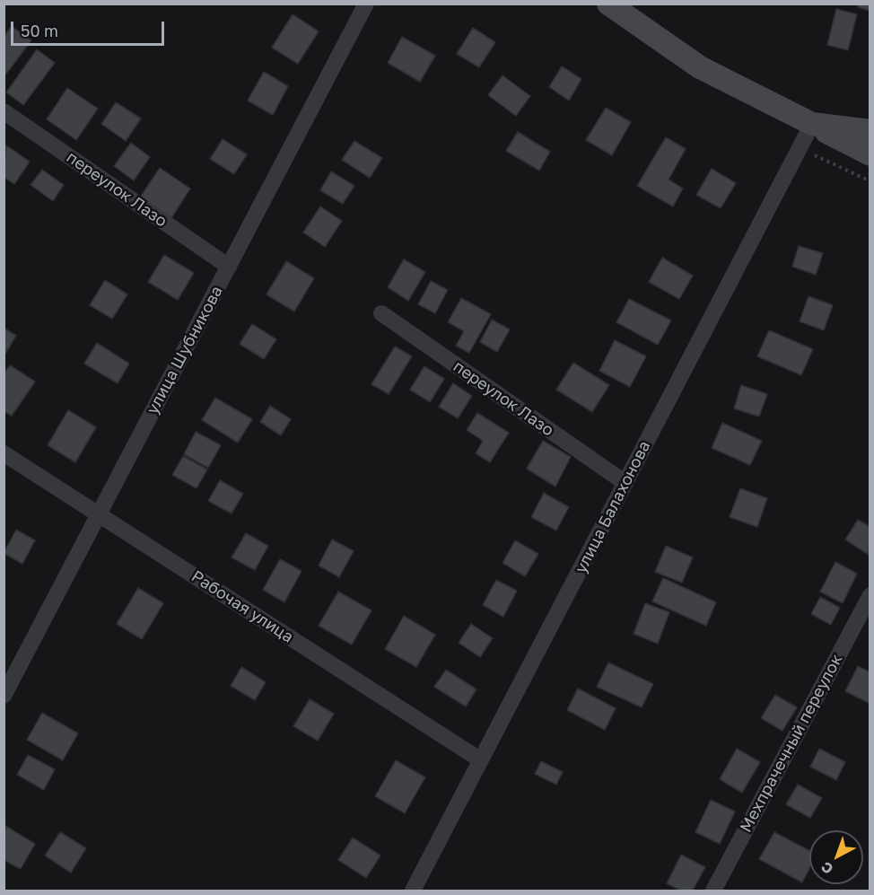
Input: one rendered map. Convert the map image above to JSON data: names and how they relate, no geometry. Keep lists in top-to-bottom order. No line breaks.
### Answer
{"streets":{"street":["переулок Лазо","улица Шубникова","улица Балахонова","Рабочая улица","Мехпрачечный переулок"]},"crossings":[["переулок Лазо","улица Шубникова"],["переулок Лазо","улица Балахонова"],["улица Шубникова","Рабочая улица"],["улица Балахонова","Рабочая улица"]],"scale_bar":"50 m","north":"bottom left"}
